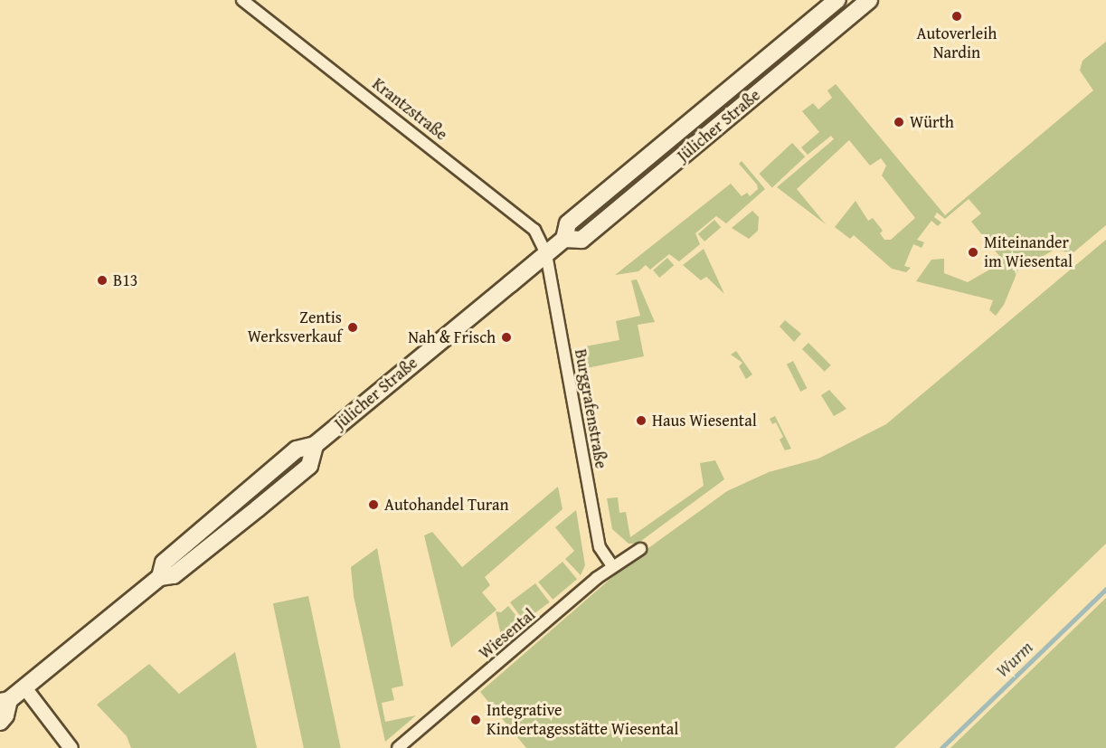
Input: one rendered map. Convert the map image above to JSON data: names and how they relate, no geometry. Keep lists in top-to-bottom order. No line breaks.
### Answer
{"streets":{"main road":["Jülicher Straße"],"street":["Krantzstraße","Burggrafenstraße","Wiesental"]},"crossings":[["Krantzstraße","Jülicher Straße"],["Krantzstraße","Burggrafenstraße"],["Jülicher Straße","Burggrafenstraße"],["Burggrafenstraße","Wiesental"]],"water":["Wurm"],"places":["Autoverleih Nardin","Würth","Miteinander im Wiesental","B13","Zentis Werksverkauf","Nah & Frisch","Haus Wiesental","Autohandel Turan","Integrative Kindertagesstätte Wiesental"]}
